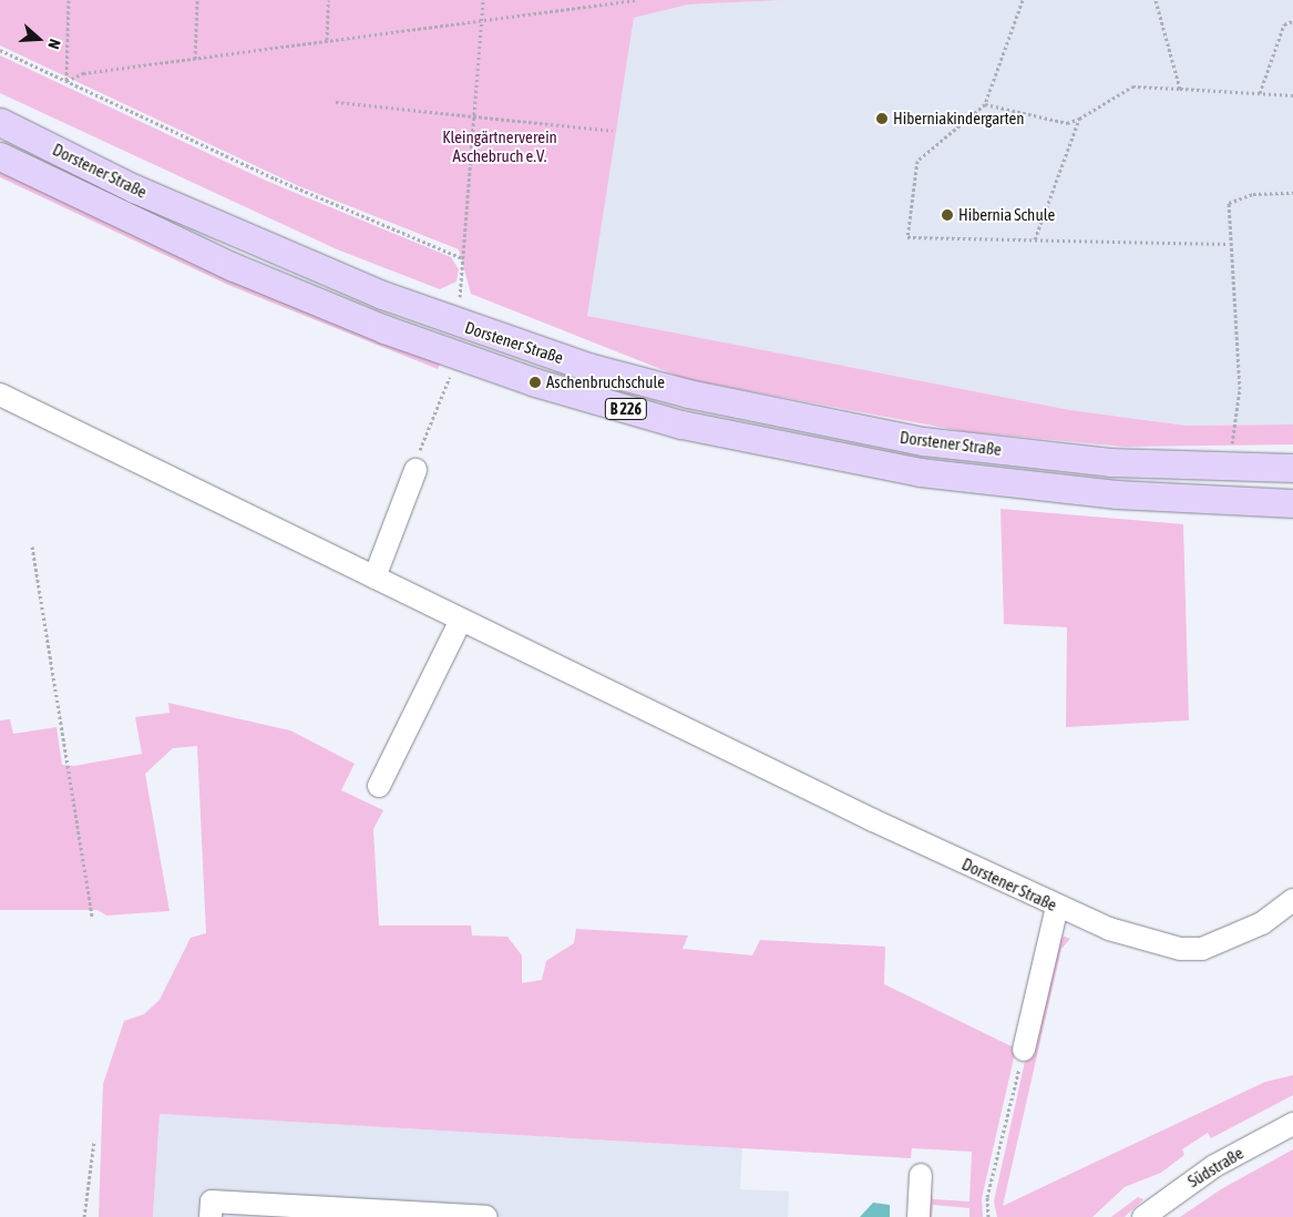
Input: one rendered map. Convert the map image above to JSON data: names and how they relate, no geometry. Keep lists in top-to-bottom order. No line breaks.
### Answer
{"streets":{"main road":["Dorstener Straße","B 226"],"street":["Südstraße"]},"parks":["Kleingärtnerverein Aschebruch e.V."],"places":["Hiberniakindergarten","Hibernia Schule","Aschenbruchschule"],"north":"right"}
